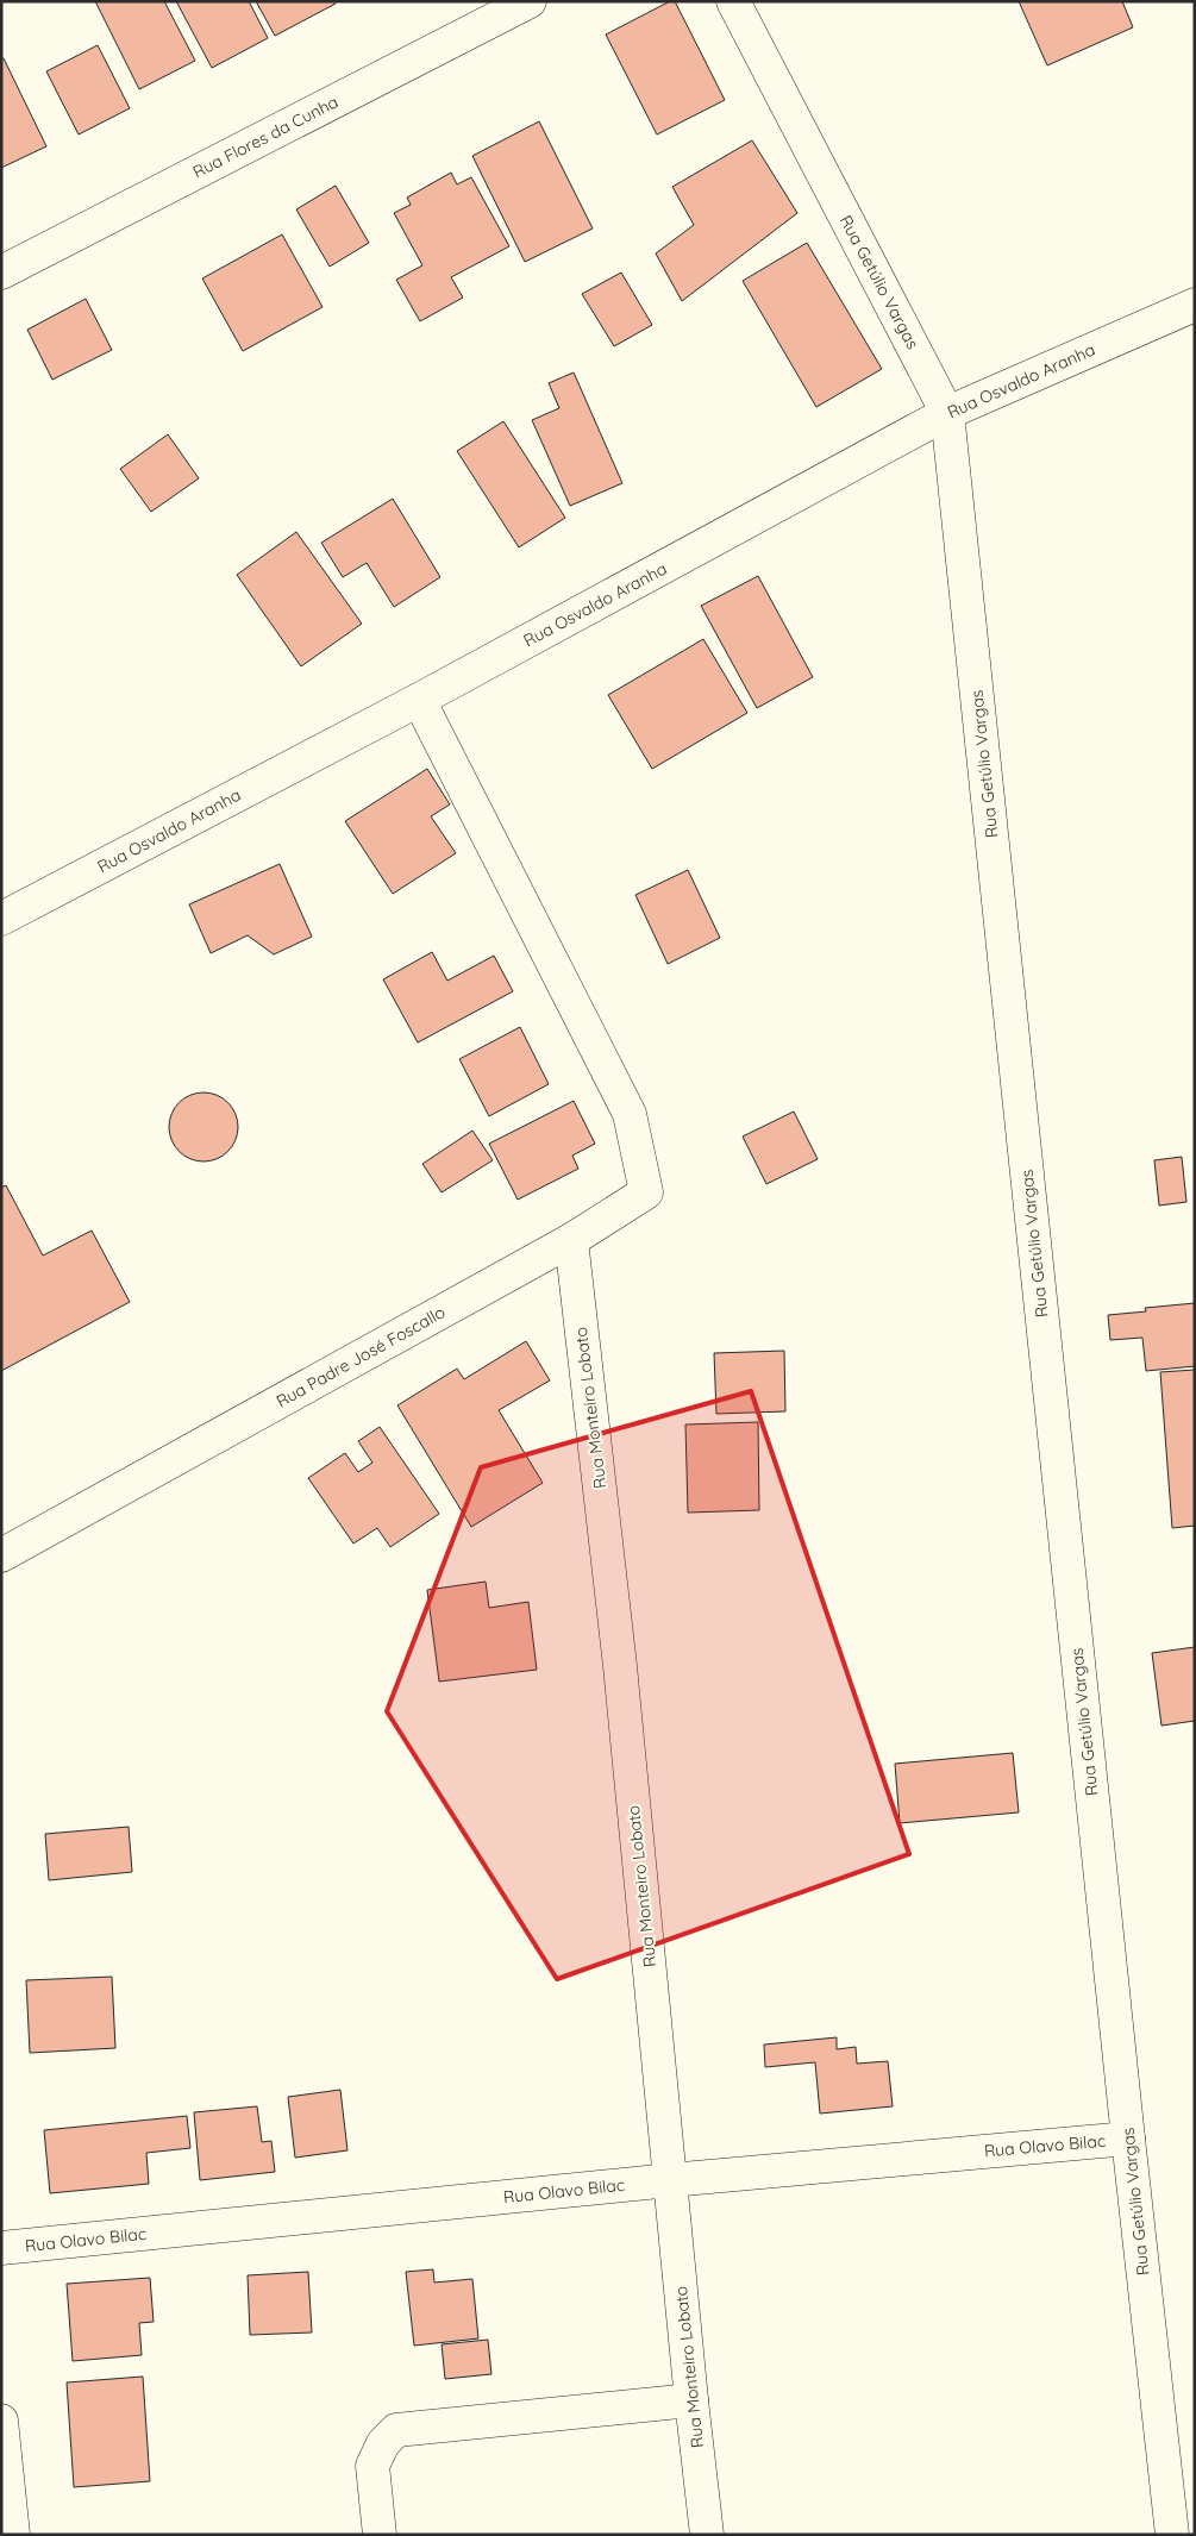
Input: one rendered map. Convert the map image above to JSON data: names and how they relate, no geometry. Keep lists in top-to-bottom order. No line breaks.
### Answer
{"streets":{"street":["Rua Flores da Cunha","Rua Getúlio Vargas","Rua Osvaldo Aranha","Rua Padre José Foscallo","Rua Monteiro Lobato","Rua Olavo Bilac"]},"crossings":[["Rua Getúlio Vargas","Rua Osvaldo Aranha"],["Rua Getúlio Vargas","Rua Olavo Bilac"],["Rua Osvaldo Aranha","Rua Padre José Foscallo"],["Rua Padre José Foscallo","Rua Monteiro Lobato"],["Rua Monteiro Lobato","Rua Olavo Bilac"]]}
